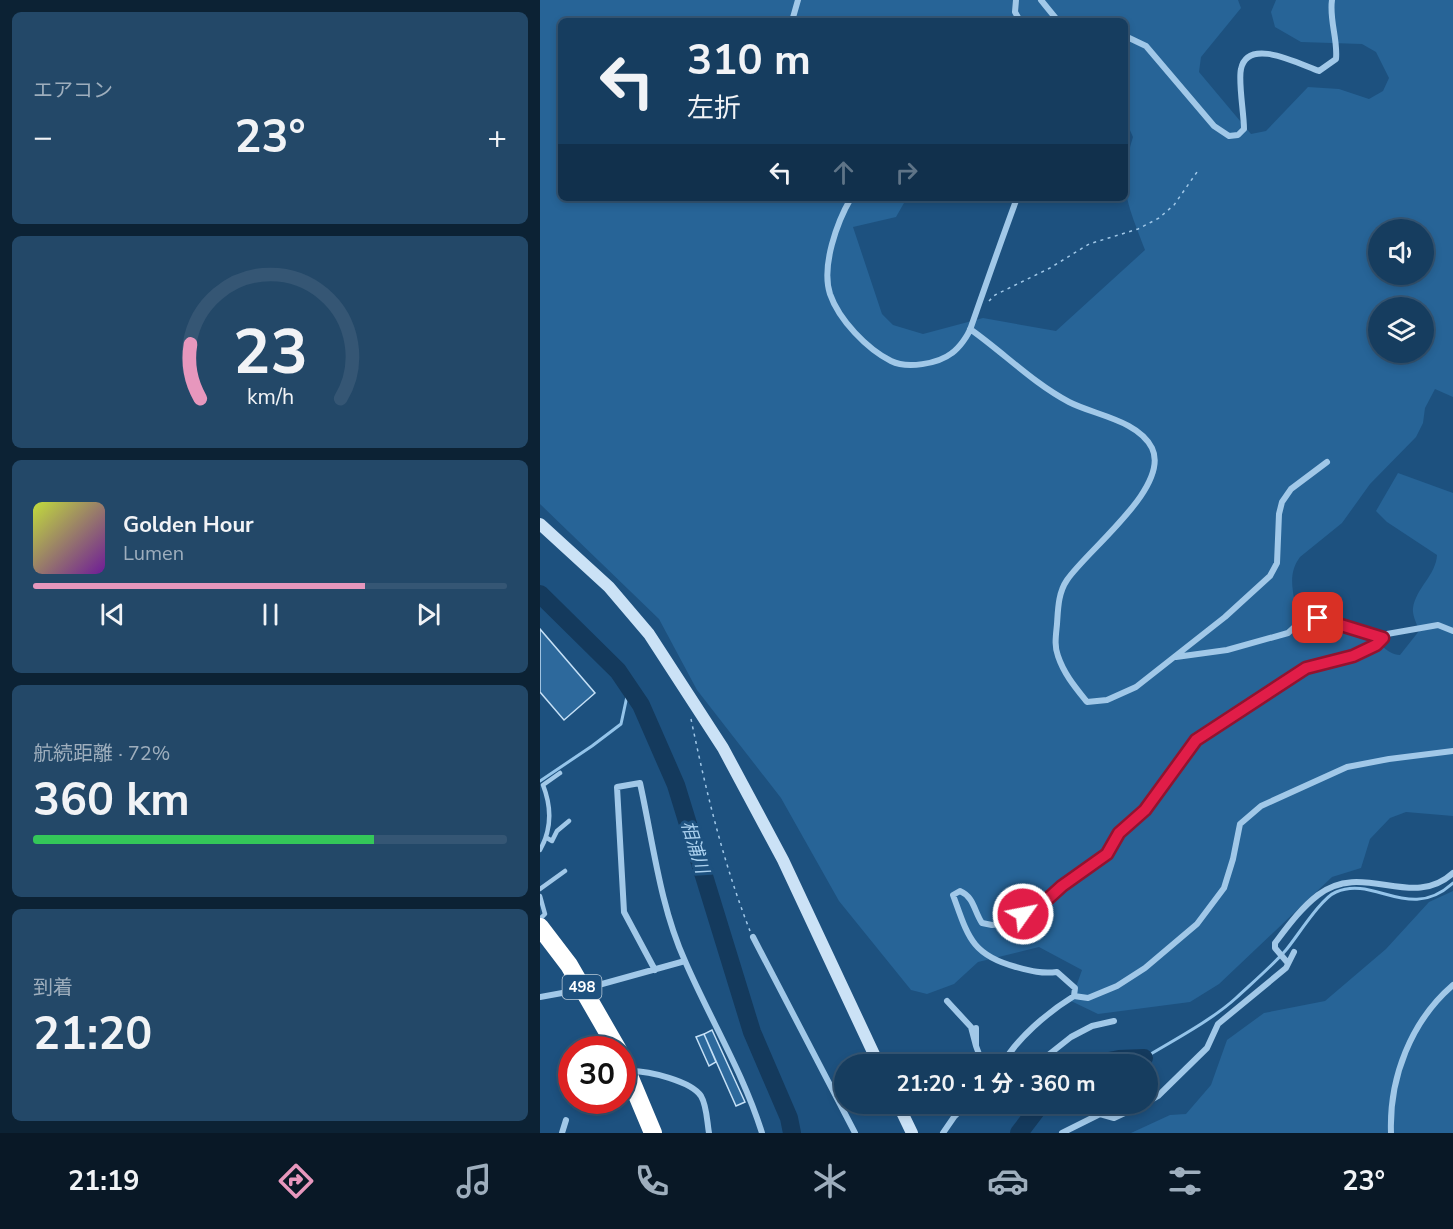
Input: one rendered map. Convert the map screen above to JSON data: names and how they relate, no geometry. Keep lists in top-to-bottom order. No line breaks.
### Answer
{"streets":{"highway":["498"]},"water":["相浦川"],"page":{"tile":["エアコン",["航続距離 · 72%","360 km"],["到着","21:20"]],"turn":["310 m","左折"],"heat":["−","23°","+"],"song":["Golden Hour","Lumen"],"limit":"30","trip":"21:20 · 1 分 · 360 m","tabs":["21:19","23°"],"gauge":["23","km/h"]}}
